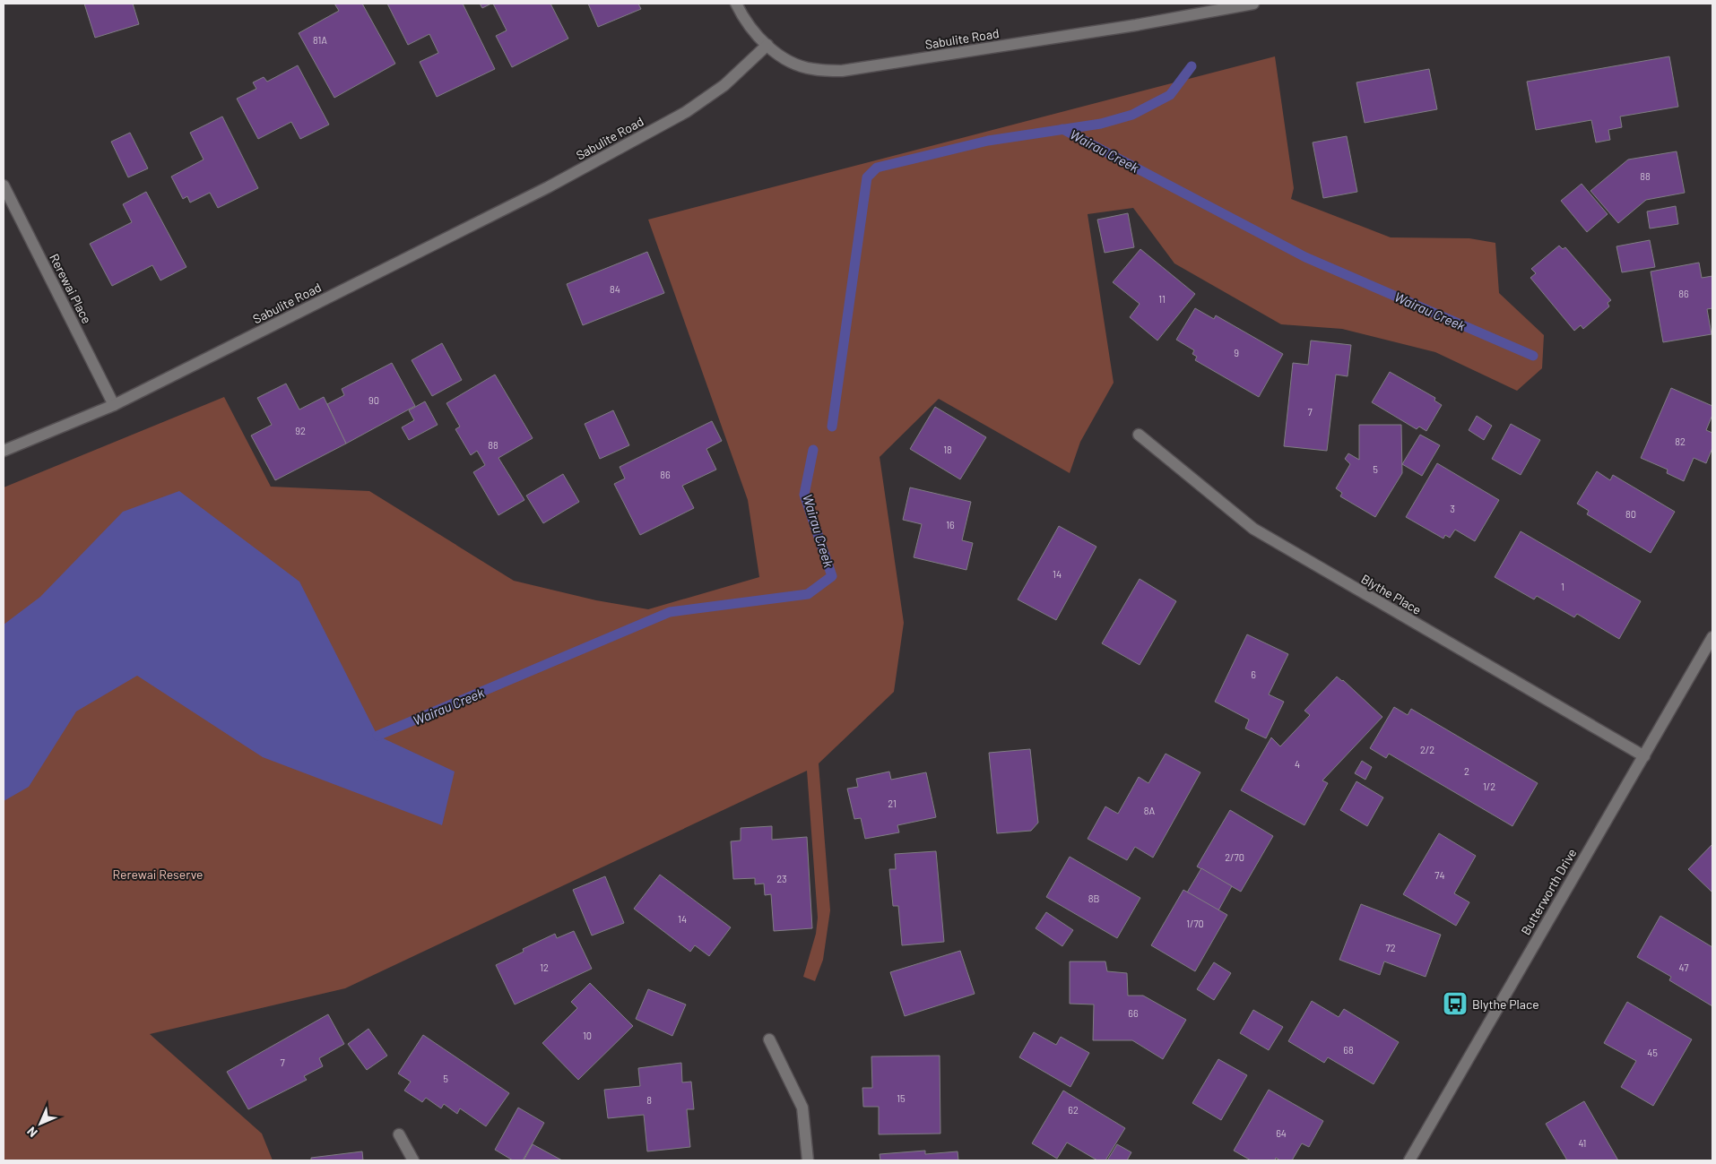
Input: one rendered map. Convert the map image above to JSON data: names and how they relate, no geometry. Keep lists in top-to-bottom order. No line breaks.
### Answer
{"streets":{"street":["Sabulite Road","Rerewai Place","Blythe Place","Butterworth Drive"]},"crossings":[["Sabulite Road","Rerewai Place"],["Blythe Place","Butterworth Drive"]],"water":["Wairau Creek"],"parks":["Rerewai Reserve"],"places":{"bus stop":["Blythe Place"]},"house_numbers":["81A","88","84","86","11","9","90","7","92","82","88","18","5","86","3","80","16","14","1","6","2/2","4","2","1/2","21","8A","2/70","74","23","8B","14","1/70","72","12","47","66","10","68","45","7","5","15","8","62","64","41"],"north":"bottom left"}
